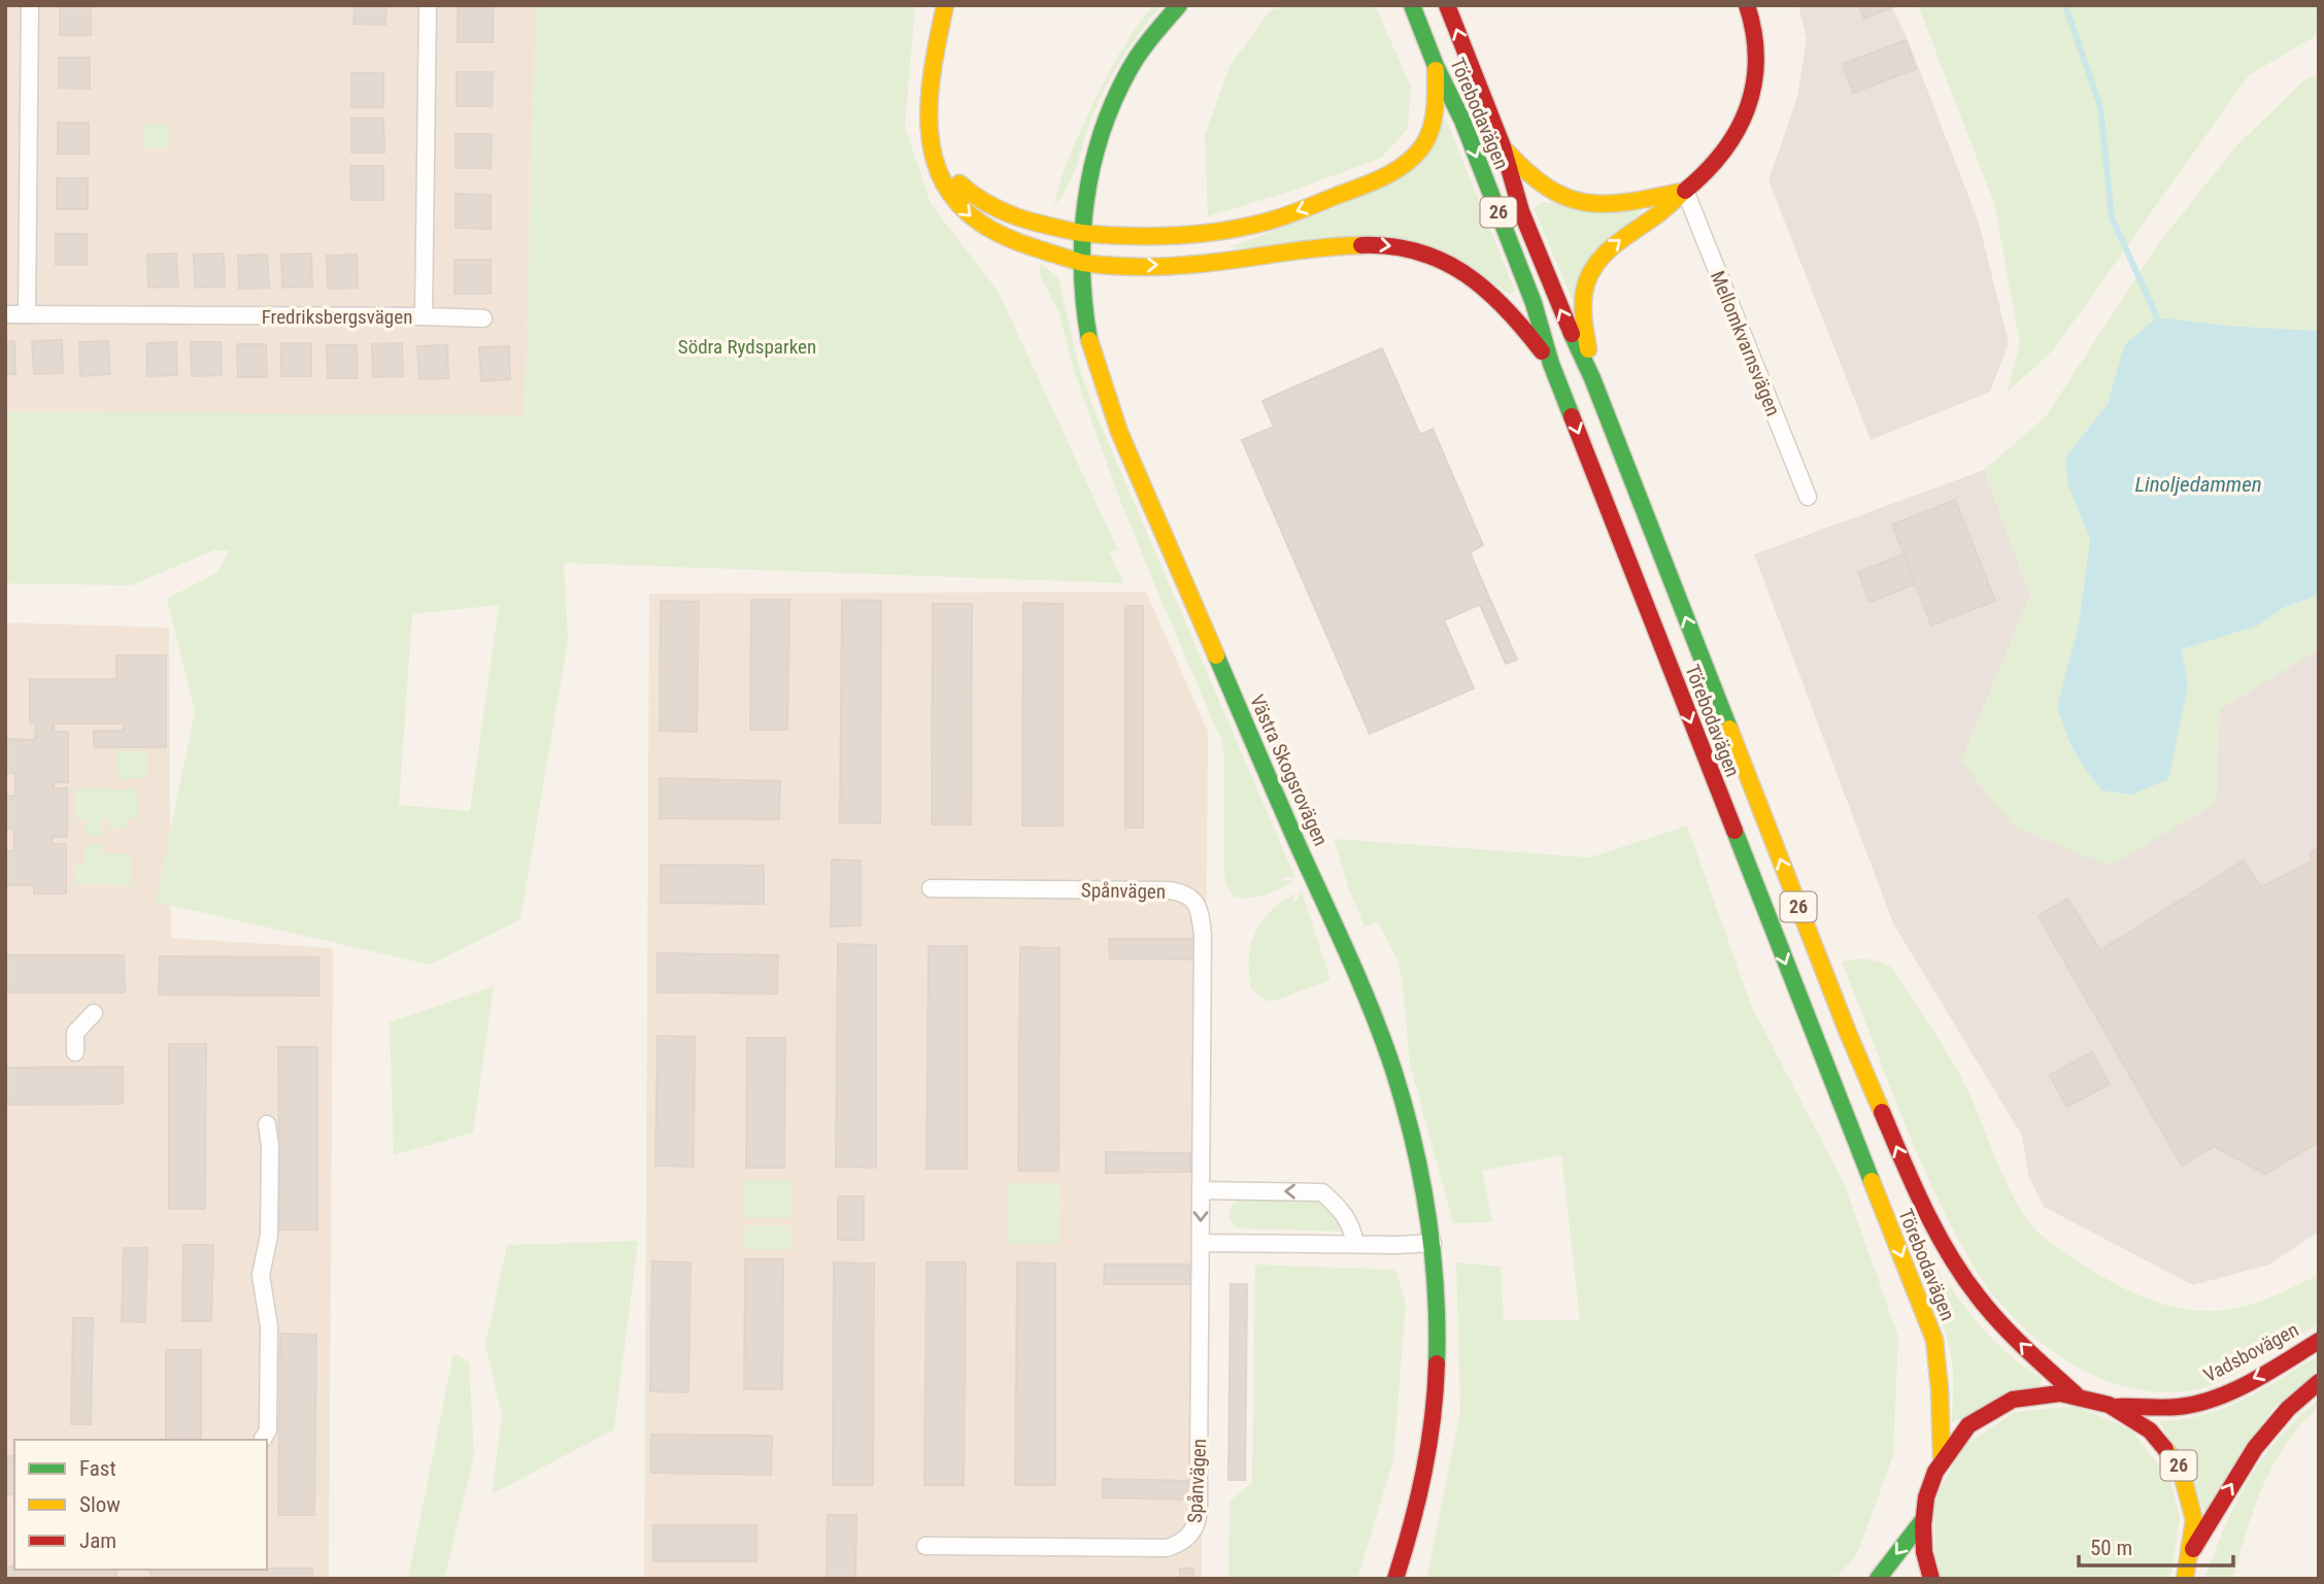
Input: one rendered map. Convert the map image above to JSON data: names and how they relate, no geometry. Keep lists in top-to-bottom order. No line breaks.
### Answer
{"streets":{"main road":["Törebodavägen","26","Västra Skogsrovägen","Vadsbovägen"],"street":["Fredriksbergsvägen","Mellomkvarnsvägen","Spånvägen"]},"crossings":[["Törebodavägen","26"],["26","Vadsbovägen"]],"one_way":["Vadsbovägen"],"water":["Linoljedammen"],"parks":["Södra Rydsparken"],"legend":["Fast","Slow","Jam"],"scale_bar":"50 m"}
